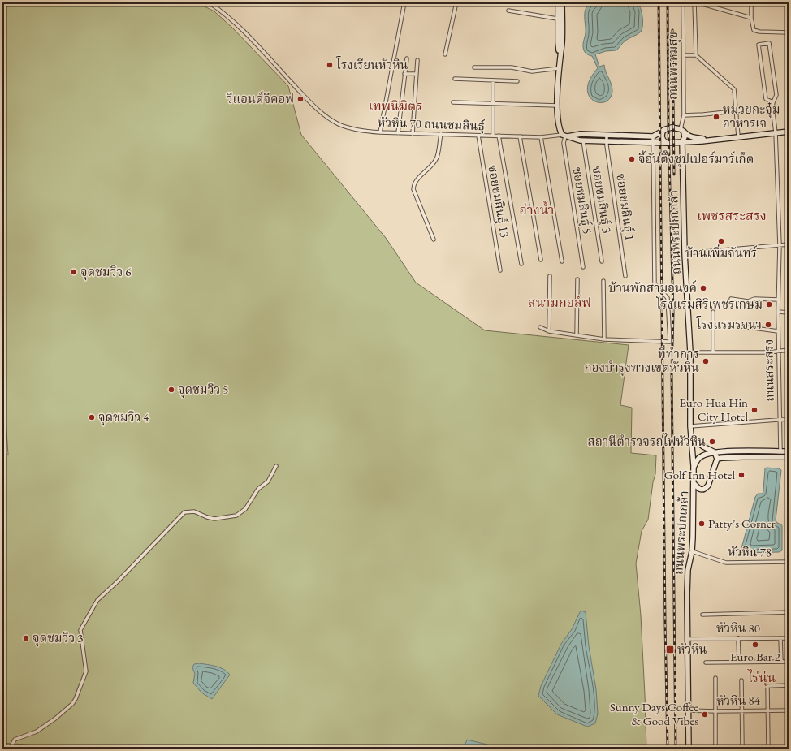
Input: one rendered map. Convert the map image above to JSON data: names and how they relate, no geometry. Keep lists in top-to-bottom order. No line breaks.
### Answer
{"streets":{"street":["ถนนพรหมสุข","หัวหิน 70 ถนนชมสินธุ์","ซอยชมสินธุ์ 3","ซอยชมสินธุ์ 5","ซอยชมสินธุ์ 13","ซอยชมสินธุ์ 1","ถนนพระปกเกล้า","ถนนสระสรง","หัวหิน 78","หัวหิน 80","หัวหิน 84"]},"crossings":[["ถนนพรหมสุข","หัวหิน 70 ถนนชมสินธุ์"],["ถนนพรหมสุข","ถนนพระปกเกล้า"],["หัวหิน 70 ถนนชมสินธุ์","ซอยชมสินธุ์ 3"],["หัวหิน 70 ถนนชมสินธุ์","ซอยชมสินธุ์ 5"],["หัวหิน 70 ถนนชมสินธุ์","ซอยชมสินธุ์ 13"],["หัวหิน 70 ถนนชมสินธุ์","ซอยชมสินธุ์ 1"],["หัวหิน 70 ถนนชมสินธุ์","ถนนพระปกเกล้า"],["หัวหิน 70 ถนนชมสินธุ์","ถนนสระสรง"],["ถนนพระปกเกล้า","หัวหิน 78"],["ถนนพระปกเกล้า","หัวหิน 80"],["ถนนพระปกเกล้า","หัวหิน 84"]],"districts":["เทพนิมิตร","อ่างน้ำ","เพชรสระสรง","สนามกอล์ฟ","ไร่นุ่น"],"places":{"other":["โรงเรียนหัวหิน","วีแอนด์จีคอฟ","หมวยกะจุ๋ม อาหารเจ","จี้อันตึ๊งซุปเปอร์มาร์เก็ต","บ้านเพิ่มจันทร์","จุดชมวิว 6","บ้านพักสามอนงค์","โรงแรมสิริเพชรเกษม","โรงแรมรจนา","ที่ทำการ กองบำรุงทางเขตหัวหิน","จุดชมวิว 5","Euro Hua Hin City Hotel","จุดชมวิว 4","สถานีตำรวจรถไฟหัวหิน","Golf Inn Hotel","Patty’s Corner","จุดชมวิว 3","Euro Bar 2","Sunny Days Coffee & Good Vibes"],"transit":["หัวหิน"]}}
